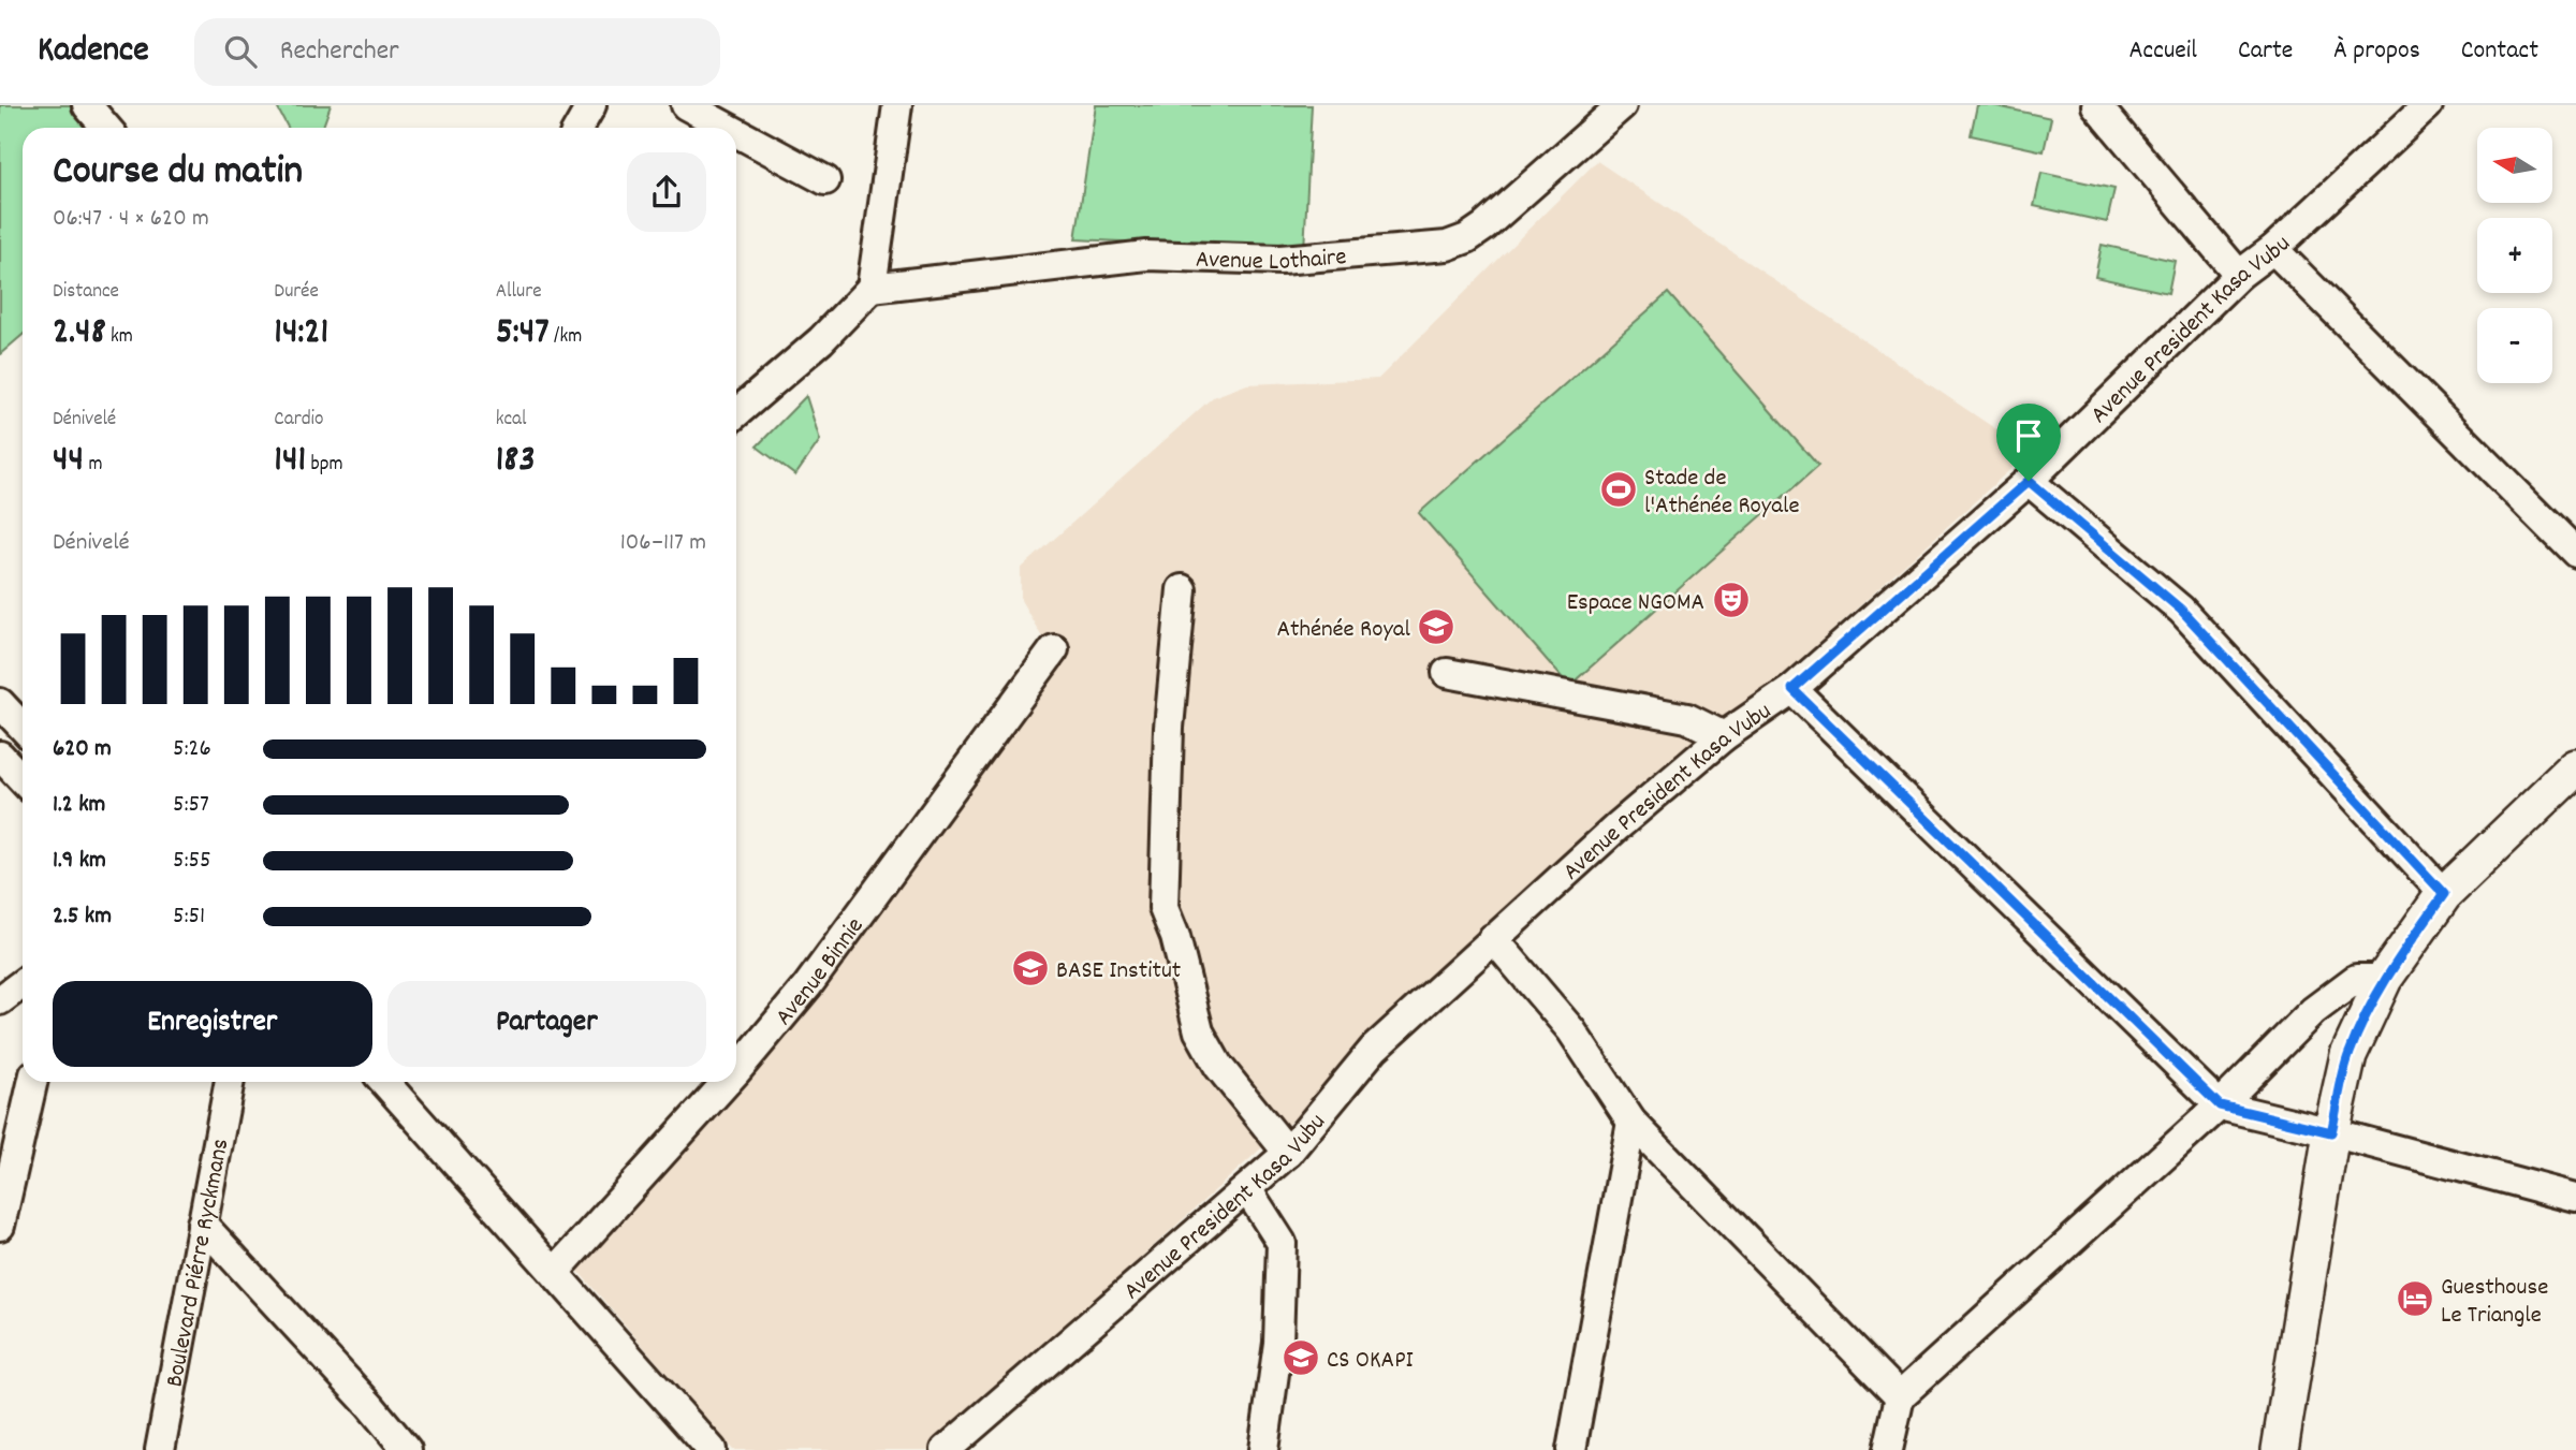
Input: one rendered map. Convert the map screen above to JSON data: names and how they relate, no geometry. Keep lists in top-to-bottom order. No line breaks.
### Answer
{"streets":{"street":["Avenue Lothaire","Avenue President Kasa Vubu","Avenue Binnie","Boulevard Piérre Ryckmans"]},"places":{"sports":["Stade de l'Athénée Royale"],"theatre":["Espace NGOMA"],"school or university":["Athénée Royal","BASE Institut","CS OKAPI"],"hotel":["Guesthouse Le Triangle"]},"north":"left","page":{"header":"Kadence","search":"Rechercher","nav":["Accueil","Carte","À propos","Contact"],"map_buttons":["+","−"],"heading":["Course du matin","06:47 · 4 × 620 m"],"stats":[["Distance","2.48 km"],["Durée","14:21"],["Allure","5:47 /km"],["Dénivelé","44 m"],["Cardio","141 bpm"],["kcal","183"]],"chart":["Dénivelé","106–117 m"],"list":[{"name":"620 m","note":"5:26"},{"name":"1.2 km","note":"5:57"},{"name":"1.9 km","note":"5:55"},{"name":"2.5 km","note":"5:51"}],"buttons":["Enregistrer","Partager"]}}
